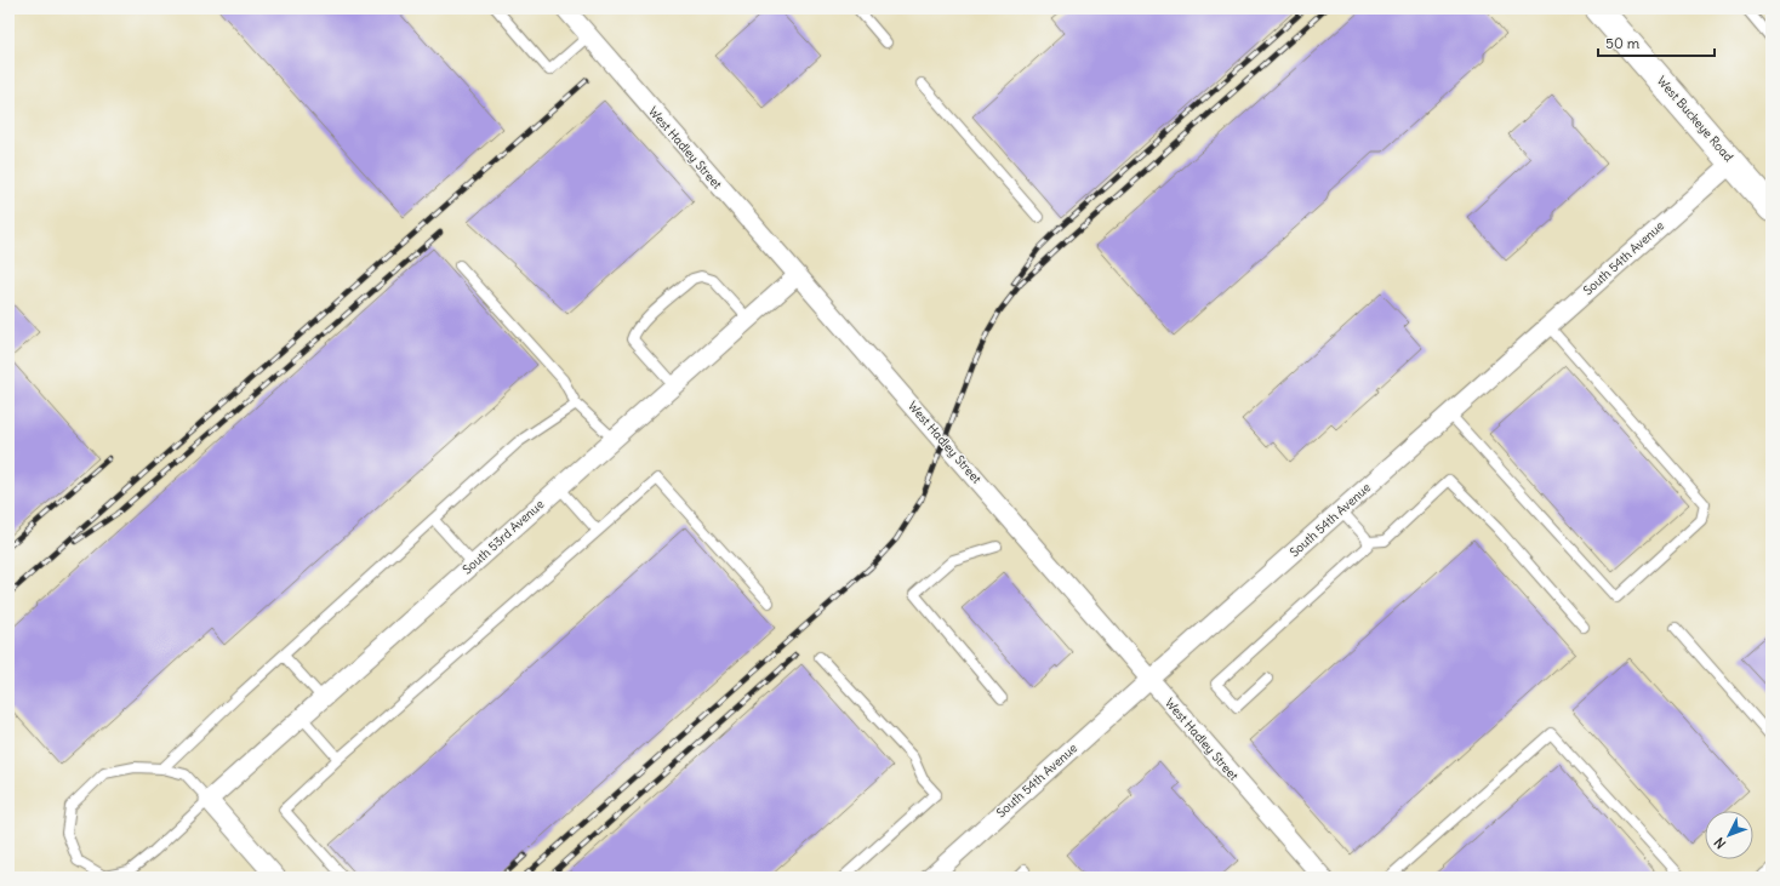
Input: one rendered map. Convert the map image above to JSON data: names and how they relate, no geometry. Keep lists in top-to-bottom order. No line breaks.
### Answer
{"streets":{"main road":["West Buckeye Road"],"street":["West Hadley Street","South 54th Avenue","South 53rd Avenue"]},"crossings":[["West Buckeye Road","South 54th Avenue"],["West Hadley Street","South 54th Avenue"],["West Hadley Street","South 53rd Avenue"]],"scale_bar":"50 m","north":"bottom left"}
